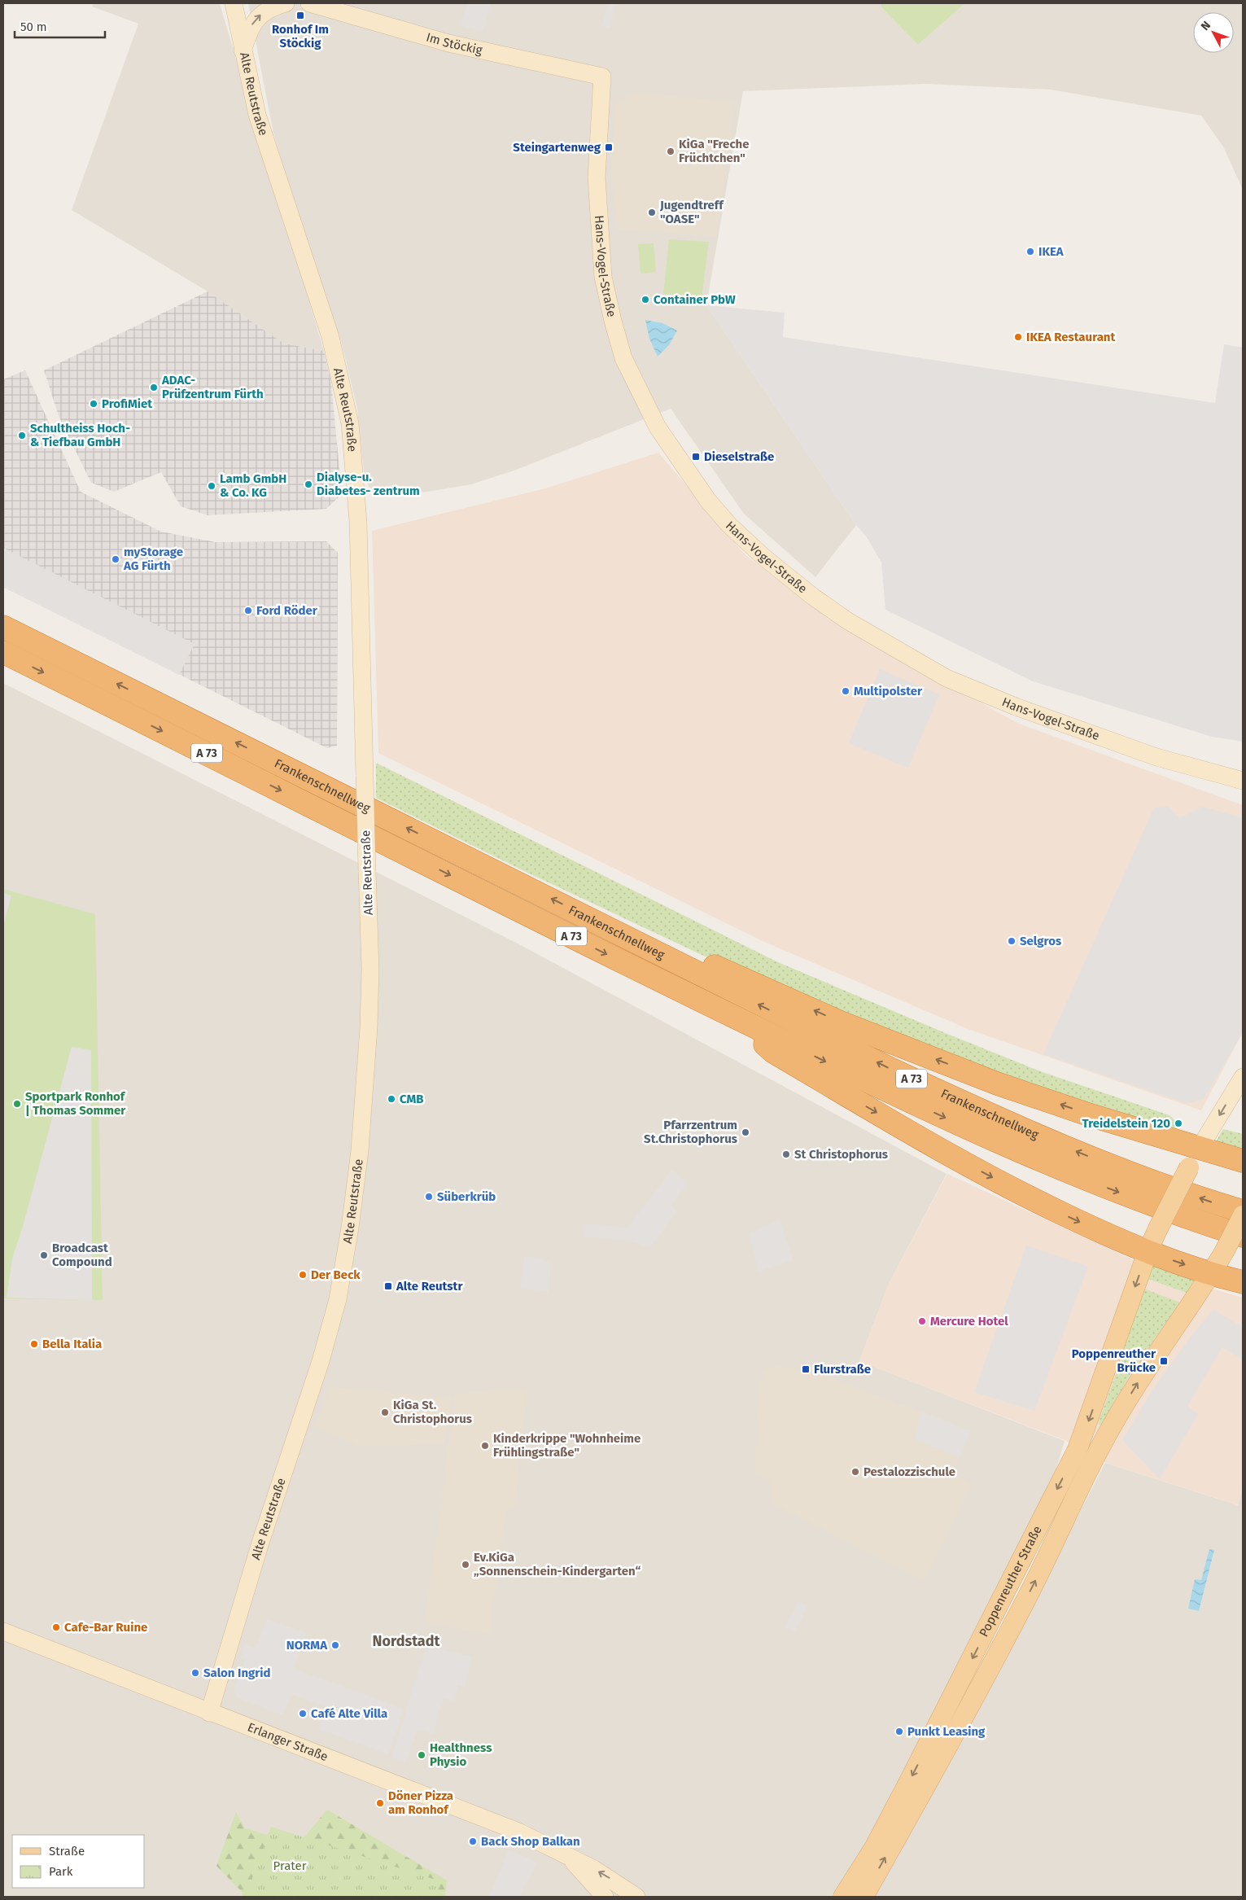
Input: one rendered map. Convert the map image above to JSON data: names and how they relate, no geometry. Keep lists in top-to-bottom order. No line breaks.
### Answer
{"streets":{"highway":["A 73","Frankenschnellweg"],"main road":["Im Stöckig","Alte Reutstraße","Hans-Vogel-Straße","Poppenreuther Straße","Erlanger Straße"]},"crossings":[["Im Stöckig","Hans-Vogel-Straße"],["Alte Reutstraße","Erlanger Straße"]],"districts":["Nordstadt"],"parks":["Prater"],"places":{"transit":["Ronhof Im Stöckig","Steingartenweg","Dieselstraße","Alte Reutstr","Poppenreuther Brücke","Flurstraße"],"other":["KiGa \"Freche Früchtchen\"","Jugendtreff \"OASE\"","IKEA","Container PbW","IKEA Restaurant","ADAC- Prüfzentrum Fürth","ProfiMiet","Schultheiss Hoch- & Tiefbau GmbH","Dialyse-u. Diabetes- zentrum","Lamb GmbH & Co. KG","myStorage AG Fürth","Ford Röder","Multipolster","Selgros","CMB","Sportpark Ronhof | Thomas Sommer","Treidelstein 120","Pfarrzentrum St.Christophorus","St Christophorus","Süberkrüb","Broadcast Compound","Der Beck","Mercure Hotel","Bella Italia","KiGa St. Christophorus","Kinderkrippe \"Wohnheime Frühlingstraße\"","Pestalozzischule","Ev.KiGa „Sonnenschein-Kindergarten“","Cafe-Bar Ruine","NORMA","Salon Ingrid","Café Alte Villa","Punkt Leasing","Healthness Physio","Döner Pizza am Ronhof","Back Shop Balkan"]},"legend":["Straße","Park"],"scale_bar":"50 m","north":"top left"}
